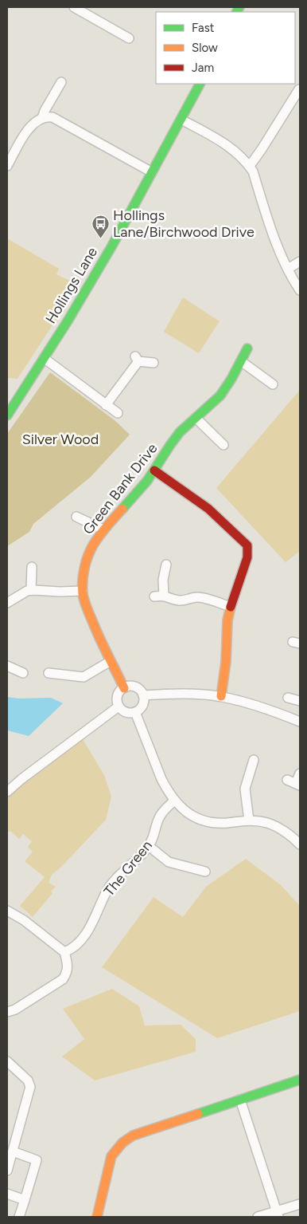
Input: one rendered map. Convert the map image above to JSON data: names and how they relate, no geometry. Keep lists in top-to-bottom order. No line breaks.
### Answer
{"streets":{"street":["Hollings Lane","Green Bank Drive","The Green"]},"parks":["Silver Wood"],"places":{"bus stop":["Hollings Lane/Birchwood Drive"]},"legend":["Fast","Slow","Jam"]}
